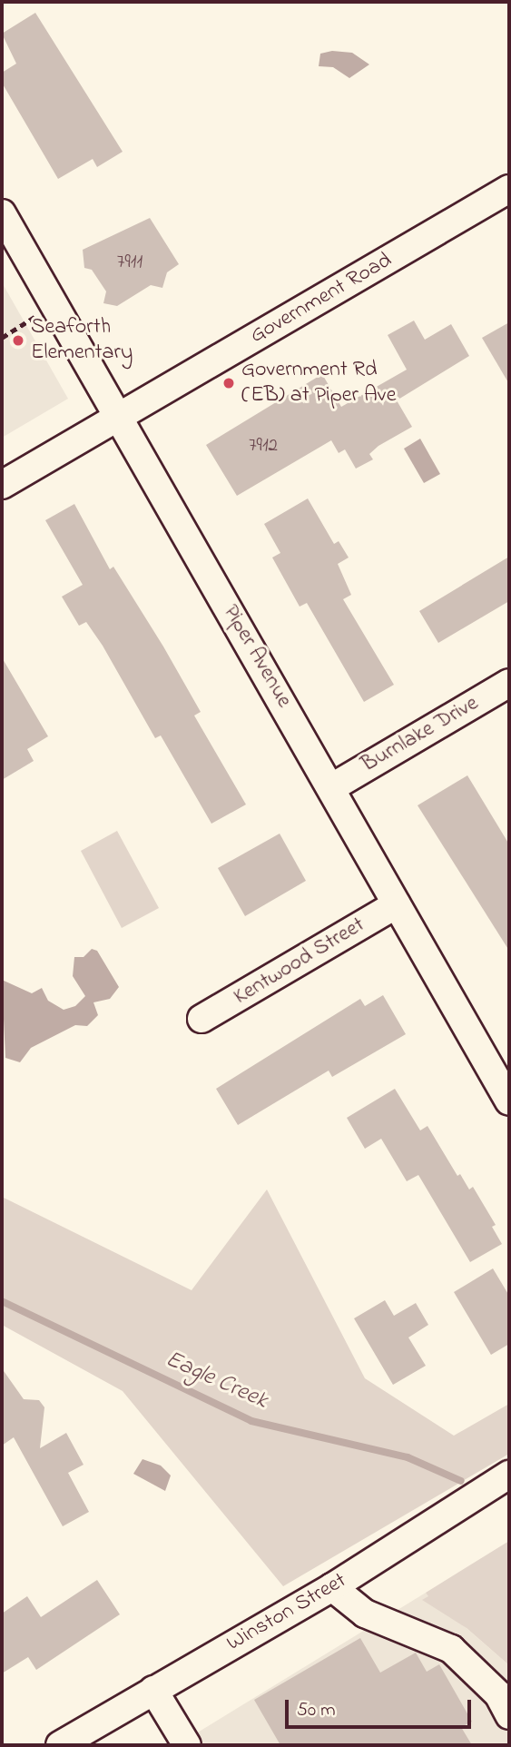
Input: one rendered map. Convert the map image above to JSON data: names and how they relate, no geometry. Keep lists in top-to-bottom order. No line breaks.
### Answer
{"streets":{"street":["Government Road","Piper Avenue","Burnlake Drive","Kentwood Street","Winston Street"]},"crossings":[["Government Road","Piper Avenue"],["Piper Avenue","Burnlake Drive"],["Piper Avenue","Kentwood Street"]],"water":["Eagle Creek"],"places":["Seaforth Elementary","Government Rd (EB) at Piper Ave"],"house_numbers":["7911","7912"],"scale_bar":"50 m"}
